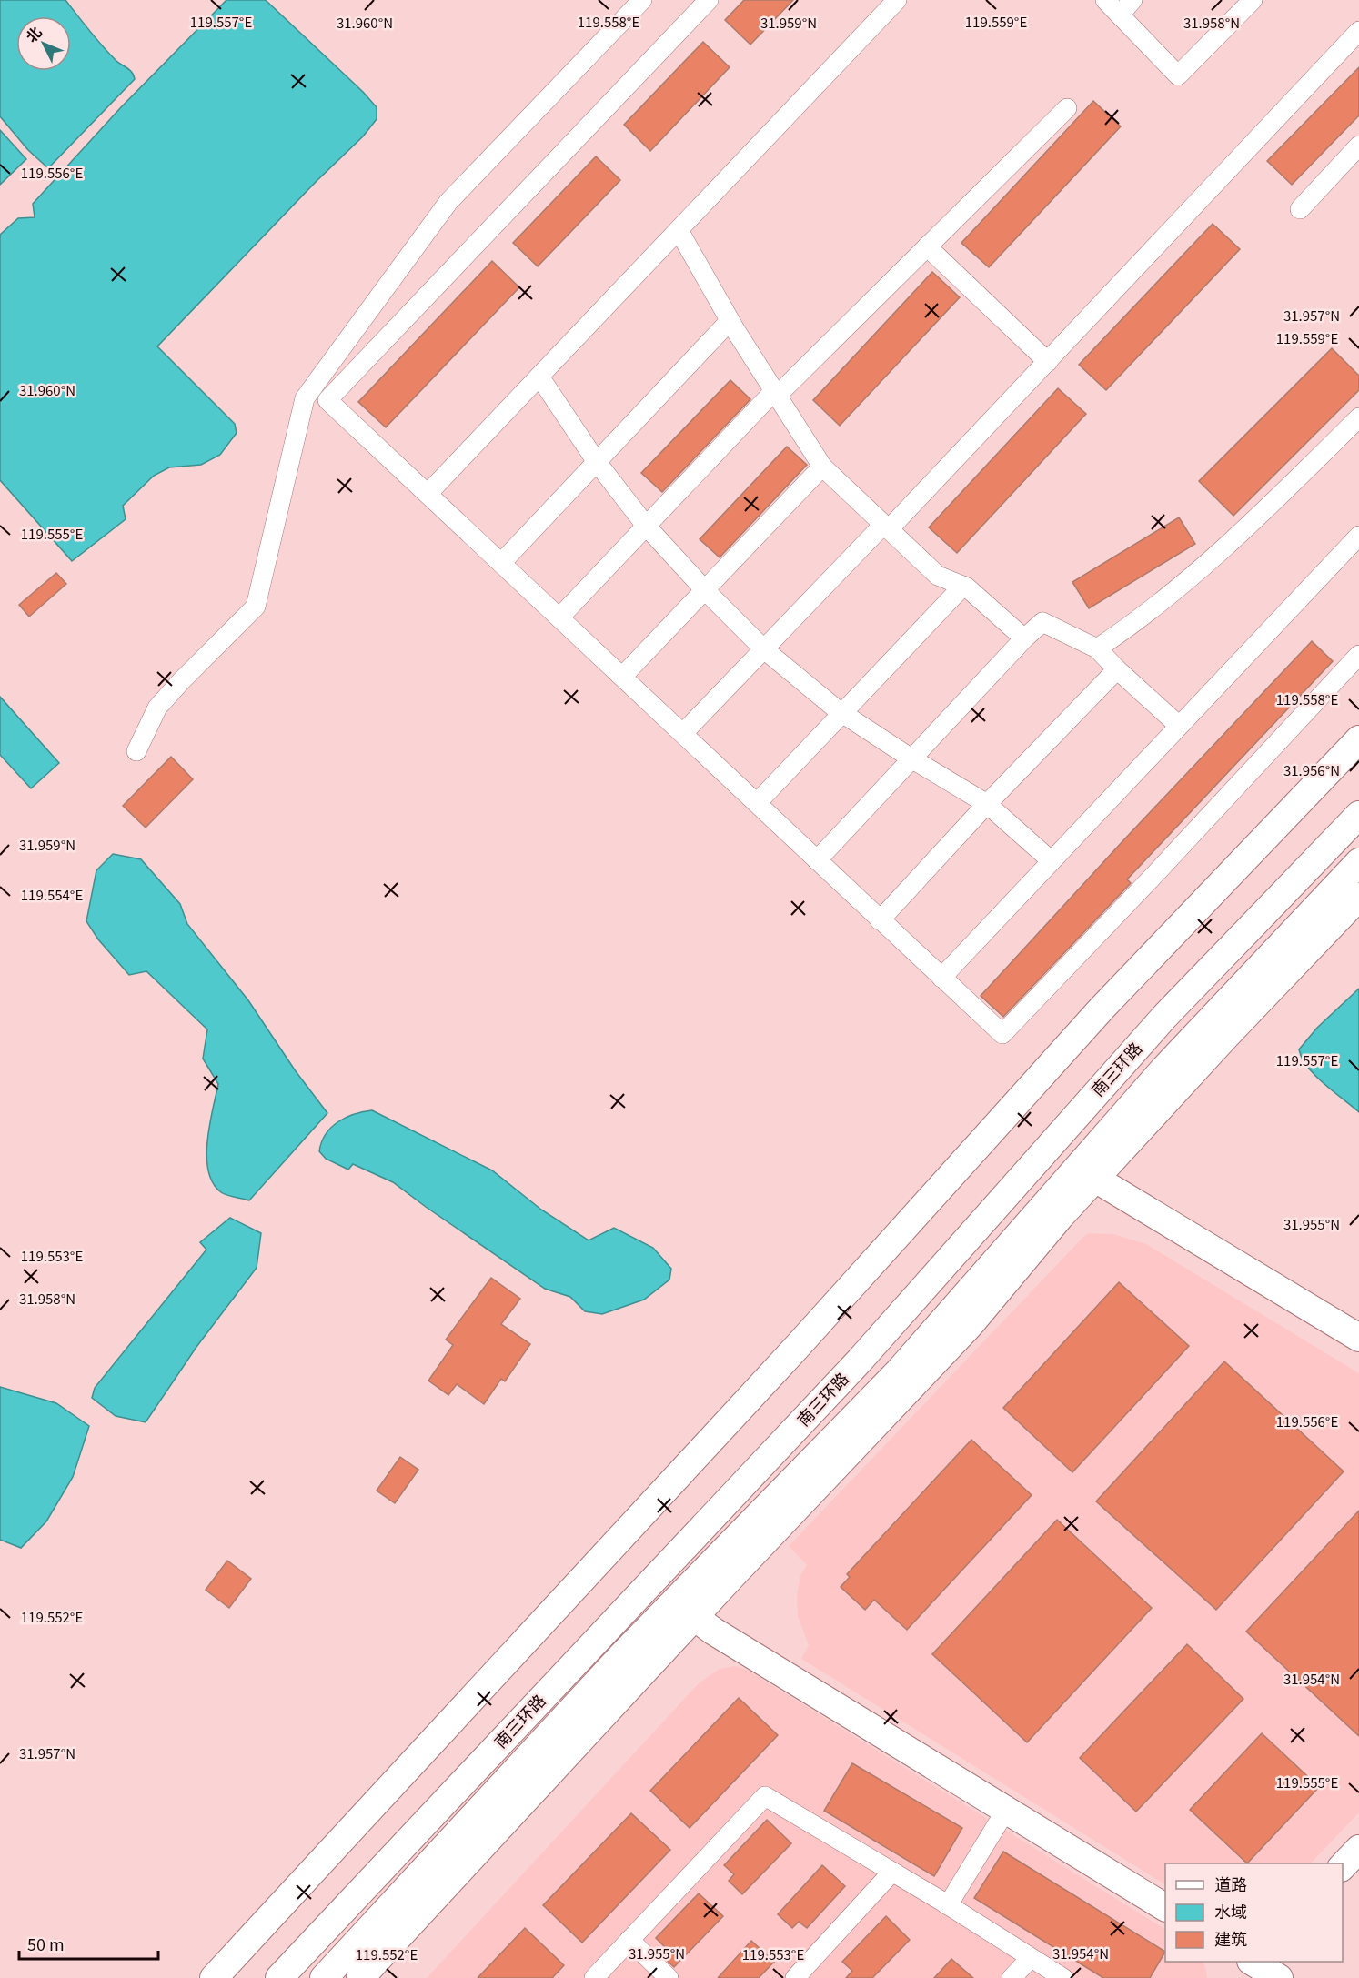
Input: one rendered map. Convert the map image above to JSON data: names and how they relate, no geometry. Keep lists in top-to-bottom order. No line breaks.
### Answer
{"streets":{"street":["南三环路"]},"legend":["道路","水域","建筑"],"scale_bar":"50 m","north":"top left","coordinates":["119.557°E","119.558°E","119.559°E","31.960°N","31.959°N","31.958°N","119.556°E","31.957°N","119.555°E","31.956°N","119.554°E","31.955°N","119.553°E","119.552°E","31.954°N"]}
